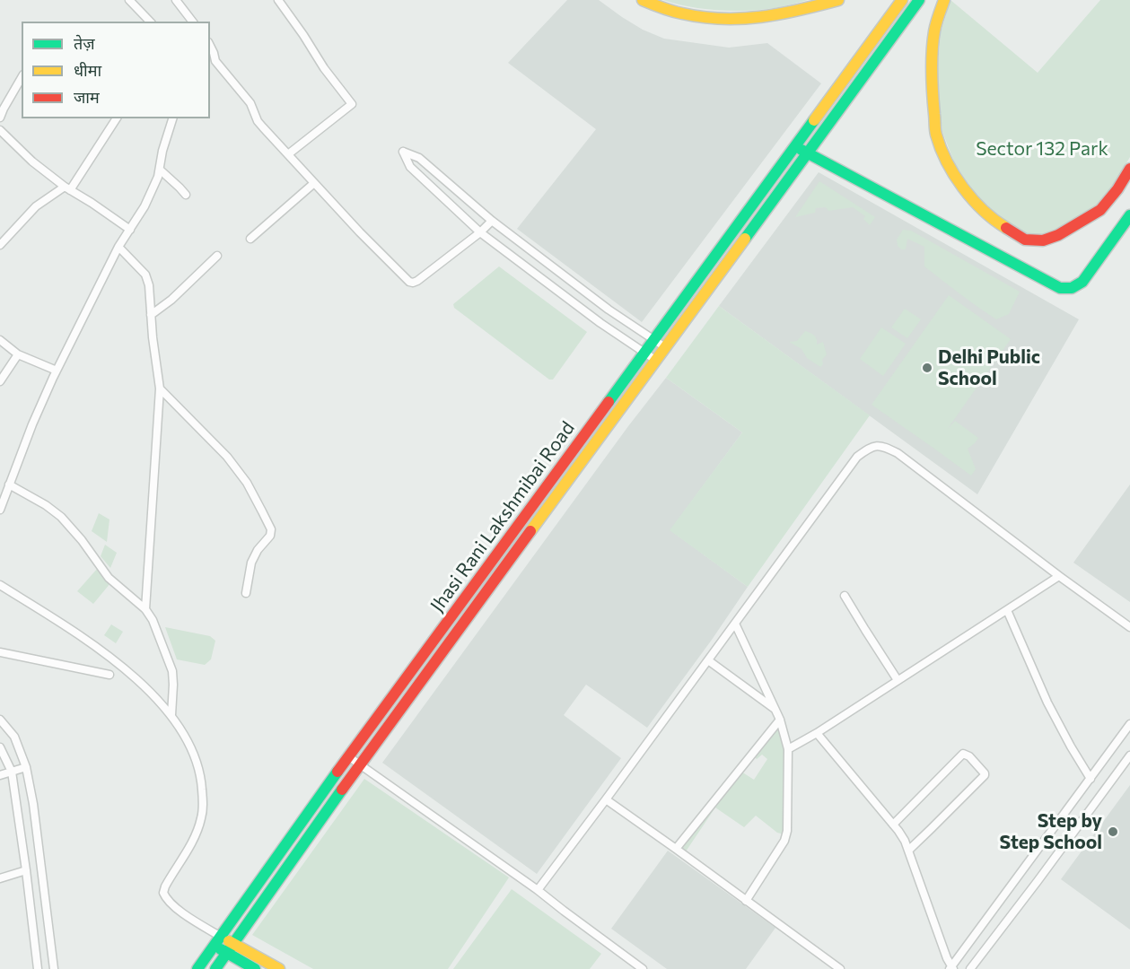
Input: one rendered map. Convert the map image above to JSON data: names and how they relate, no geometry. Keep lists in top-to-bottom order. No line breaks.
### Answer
{"streets":{"main road":["Jhasi Rani Lakshmibai Road"]},"parks":["Sector 132 Park"],"places":["Delhi Public School","Step by Step School"],"legend":["तेज़","धीमा","जाम"]}
